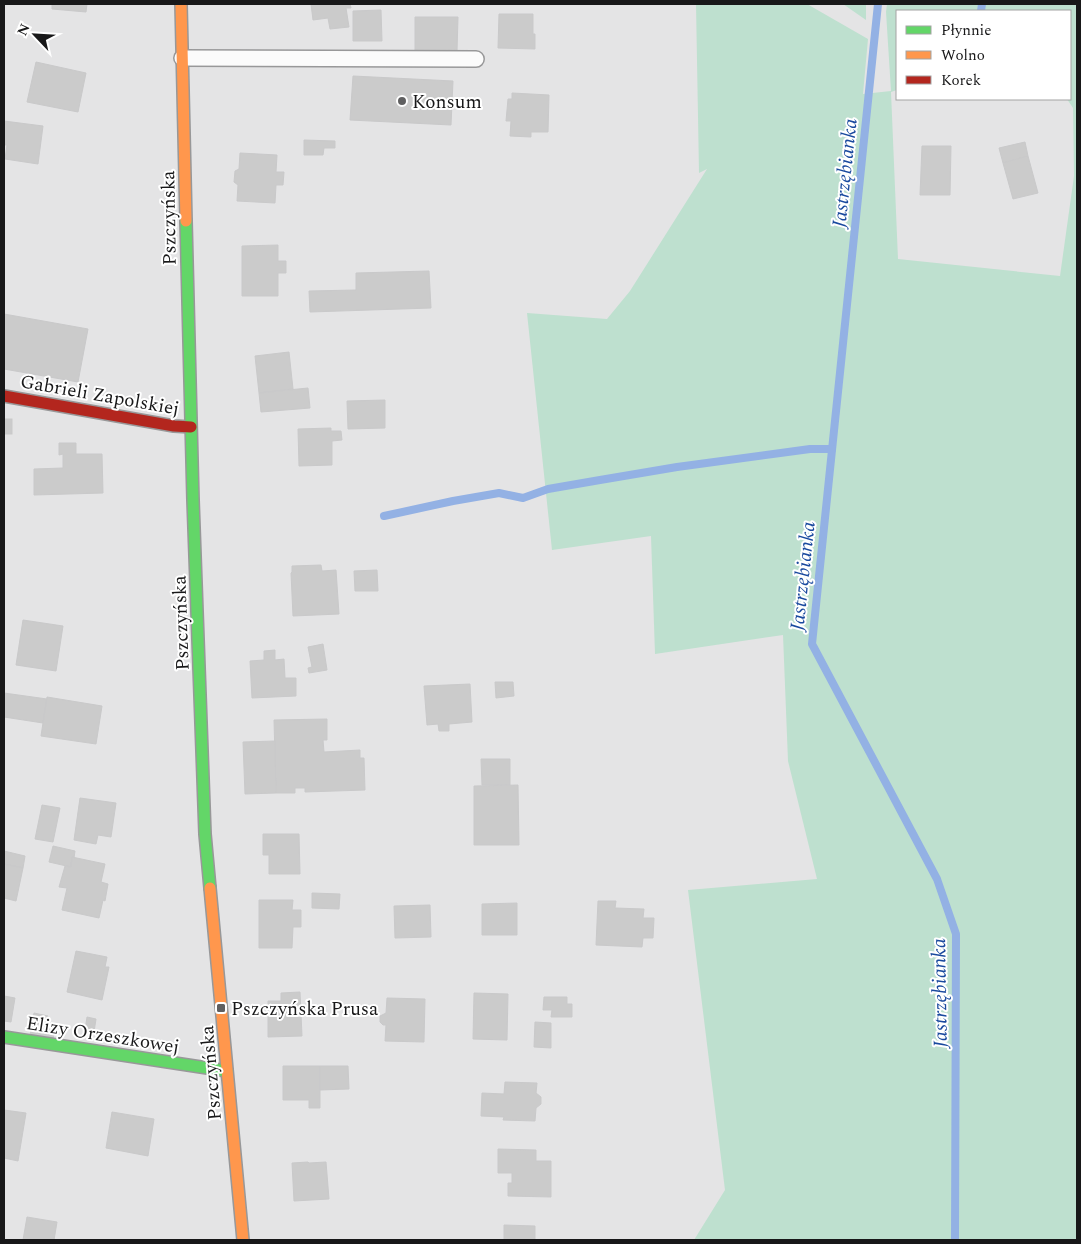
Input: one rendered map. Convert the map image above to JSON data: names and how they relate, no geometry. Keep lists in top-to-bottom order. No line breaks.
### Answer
{"streets":{"street":["Pszczyńska","Gabrieli Zapolskiej","Elizy Orzeszkowej"]},"crossings":[["Pszczyńska","Gabrieli Zapolskiej"],["Pszczyńska","Elizy Orzeszkowej"]],"water":["Jastrzębianka"],"places":{"other":["Konsum"],"transit":["Pszczyńska Prusa"]},"legend":["Płynnie","Wolno","Korek"],"north":"top left"}
